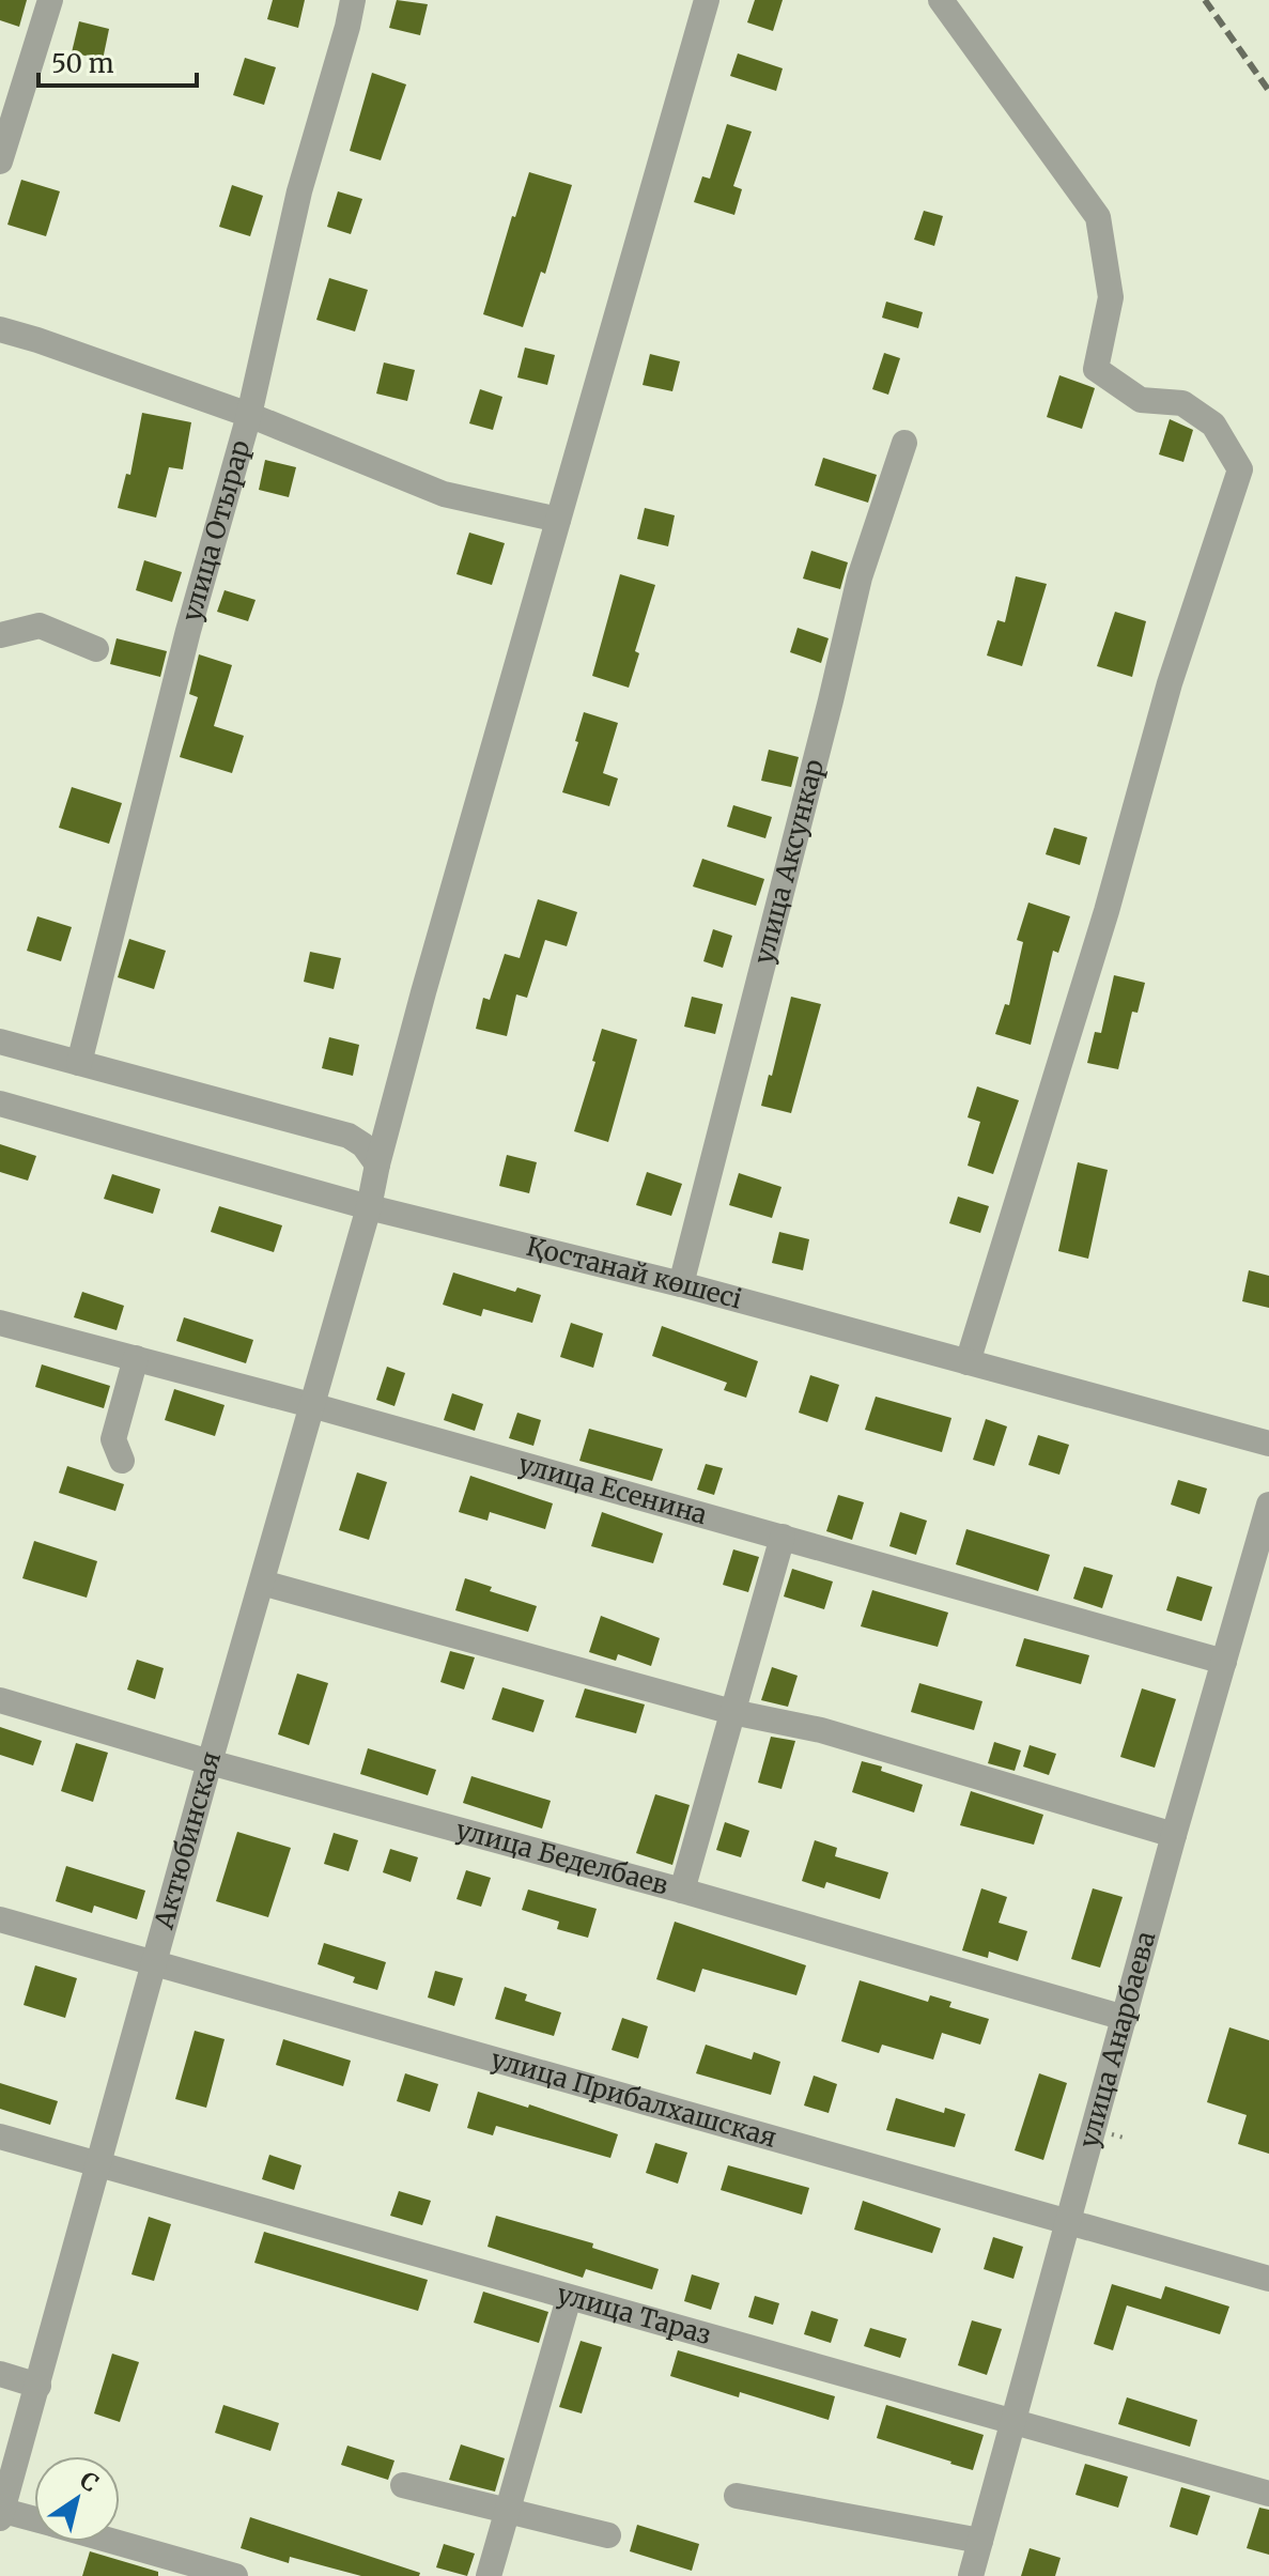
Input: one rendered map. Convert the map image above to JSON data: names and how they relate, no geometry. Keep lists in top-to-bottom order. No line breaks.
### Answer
{"streets":{"street":["улица Отырар","улица Аксункар","Қостанай көшесі","улица Есенина","Актюбинская","улица Беделбаев","улица Анарбаева","улица Прибалхашская","улица Тараз"]},"crossings":[["улица Аксункар","Қостанай көшесі"],["Қостанай көшесі","Актюбинская"],["улица Есенина","Актюбинская"],["улица Есенина","улица Анарбаева"],["Актюбинская","улица Беделбаев"],["Актюбинская","улица Прибалхашская"],["Актюбинская","улица Тараз"],["улица Беделбаев","улица Анарбаева"],["улица Анарбаева","улица Прибалхашская"],["улица Анарбаева","улица Тараз"]],"scale_bar":"50 m","north":"top right"}
